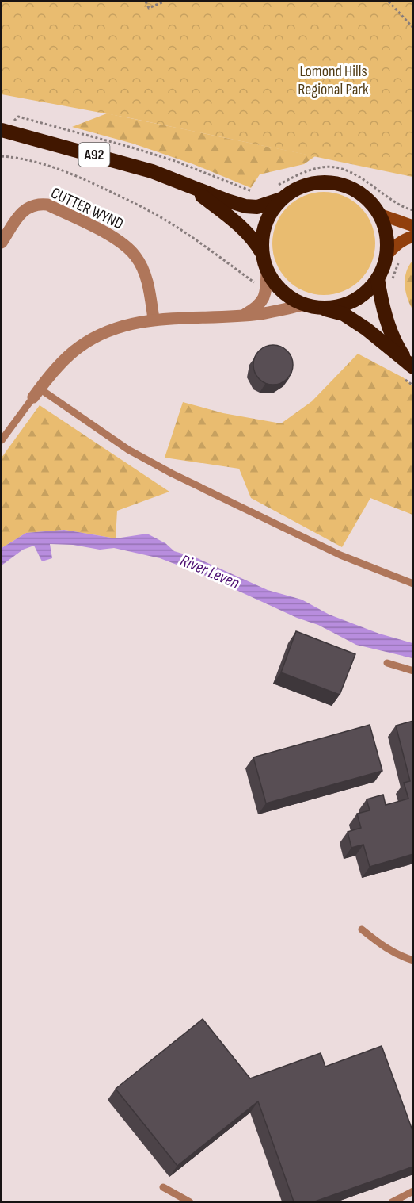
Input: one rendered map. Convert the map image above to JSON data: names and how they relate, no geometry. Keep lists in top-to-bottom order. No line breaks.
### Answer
{"streets":{"highway":["A92"],"street":["CUTTER WYND"]},"water":["River Leven"],"parks":["Lomond Hills Regional Park"]}
